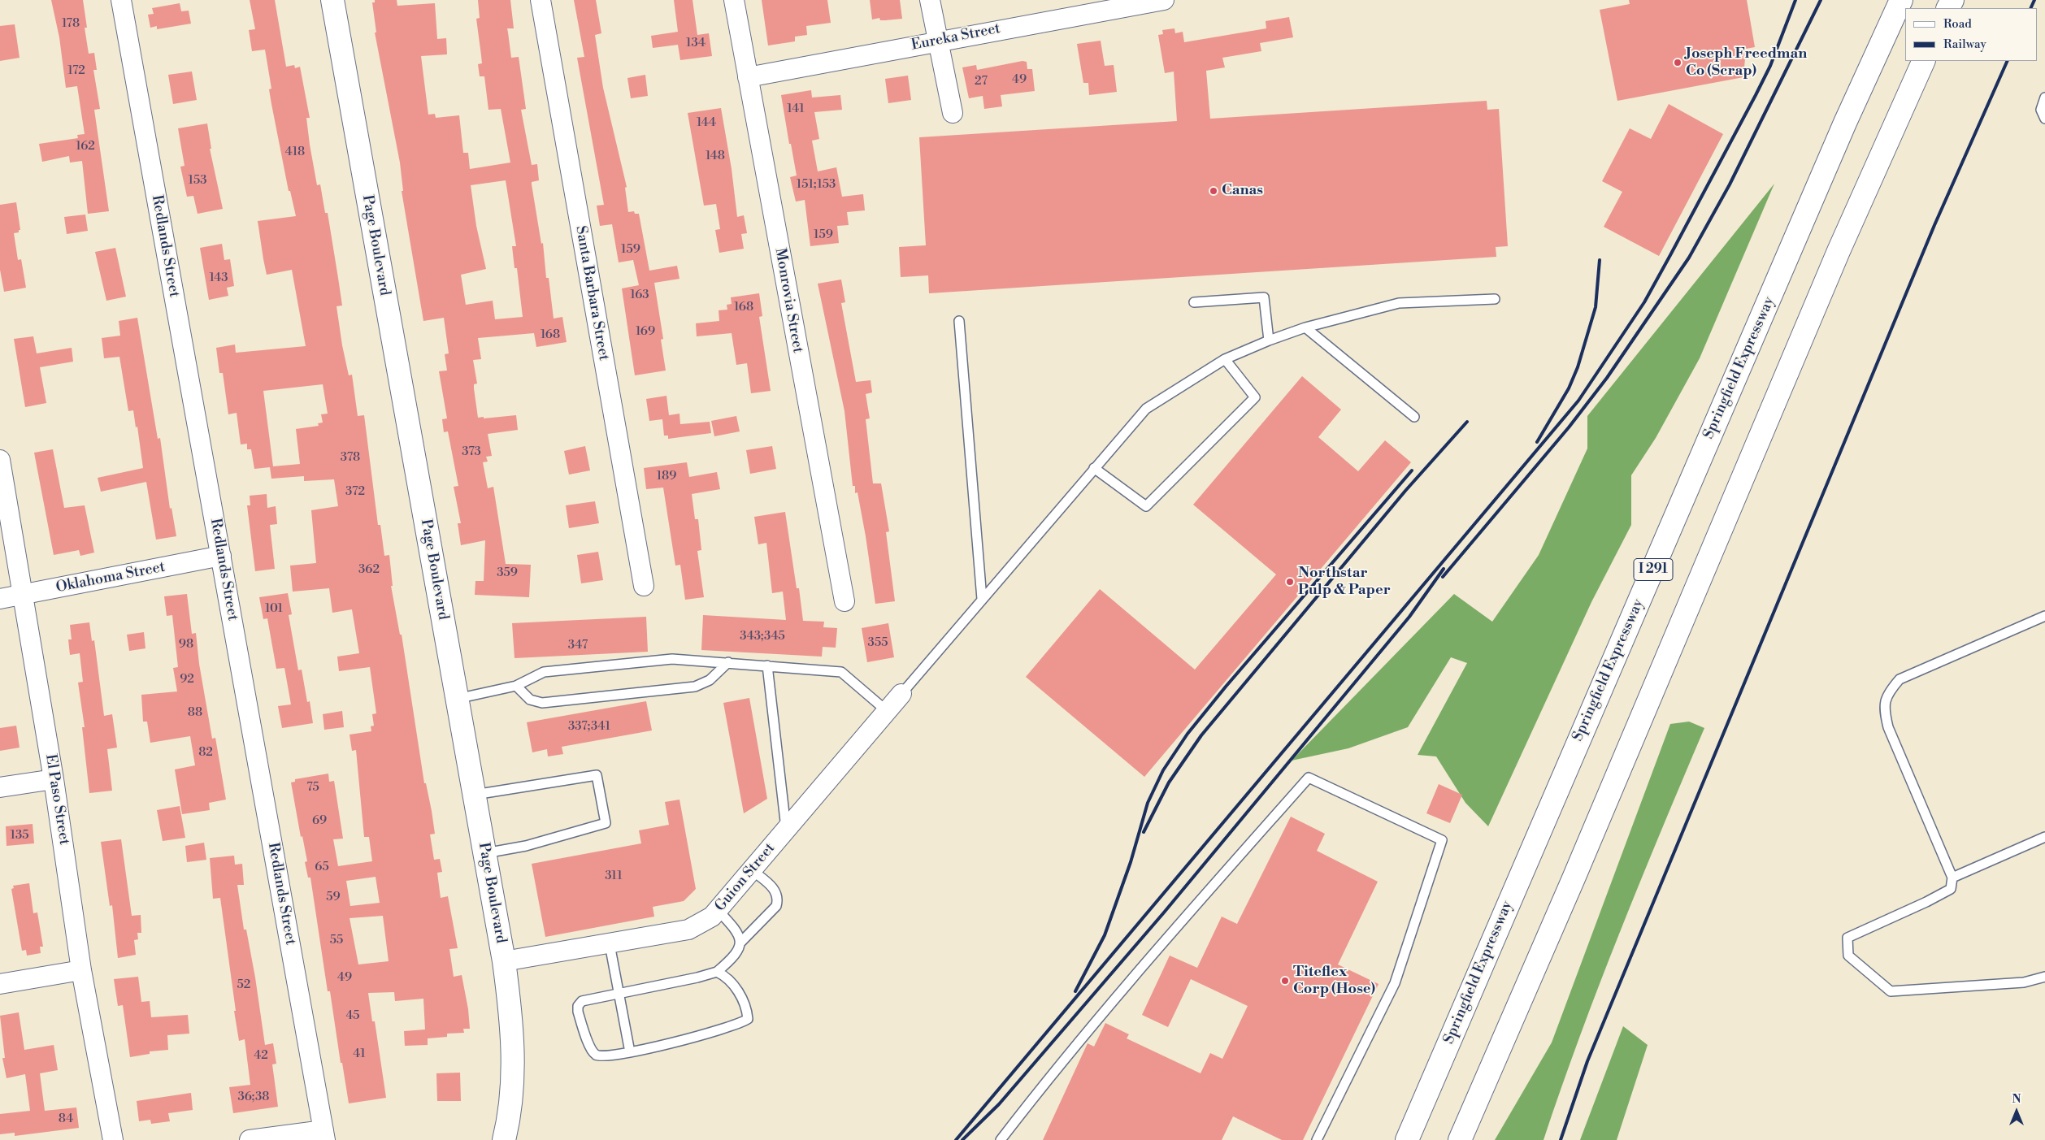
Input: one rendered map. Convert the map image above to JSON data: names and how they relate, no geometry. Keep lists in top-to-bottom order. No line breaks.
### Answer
{"streets":{"main road":["Page Boulevard","Springfield Expressway","I 291"],"street":["Eureka Street","Redlands Street","Santa Barbara Street","Monrovia Street","Oklahoma Street","El Paso Street","Guion Street"]},"crossings":[["Eureka Street","Monrovia Street"],["Page Boulevard","Guion Street"],["Redlands Street","Oklahoma Street"],["Oklahoma Street","El Paso Street"]],"places":["Joseph Freedman Co (Scrap)","Canas","Northstar Pulp & Paper","Titeflex Corp (Hose)"],"house_numbers":["178","134","172","49","27","141","144","162","418","148","153","151;153","159","159","143","163","168","169","168","373","378","189","372","362","359","101","343;345","355","98","347","92","88","337;341","82","75","69","135","65","311","59","55","49","52","45","41","42","36;38","84"],"legend":["Road","Railway"],"north":"top"}
